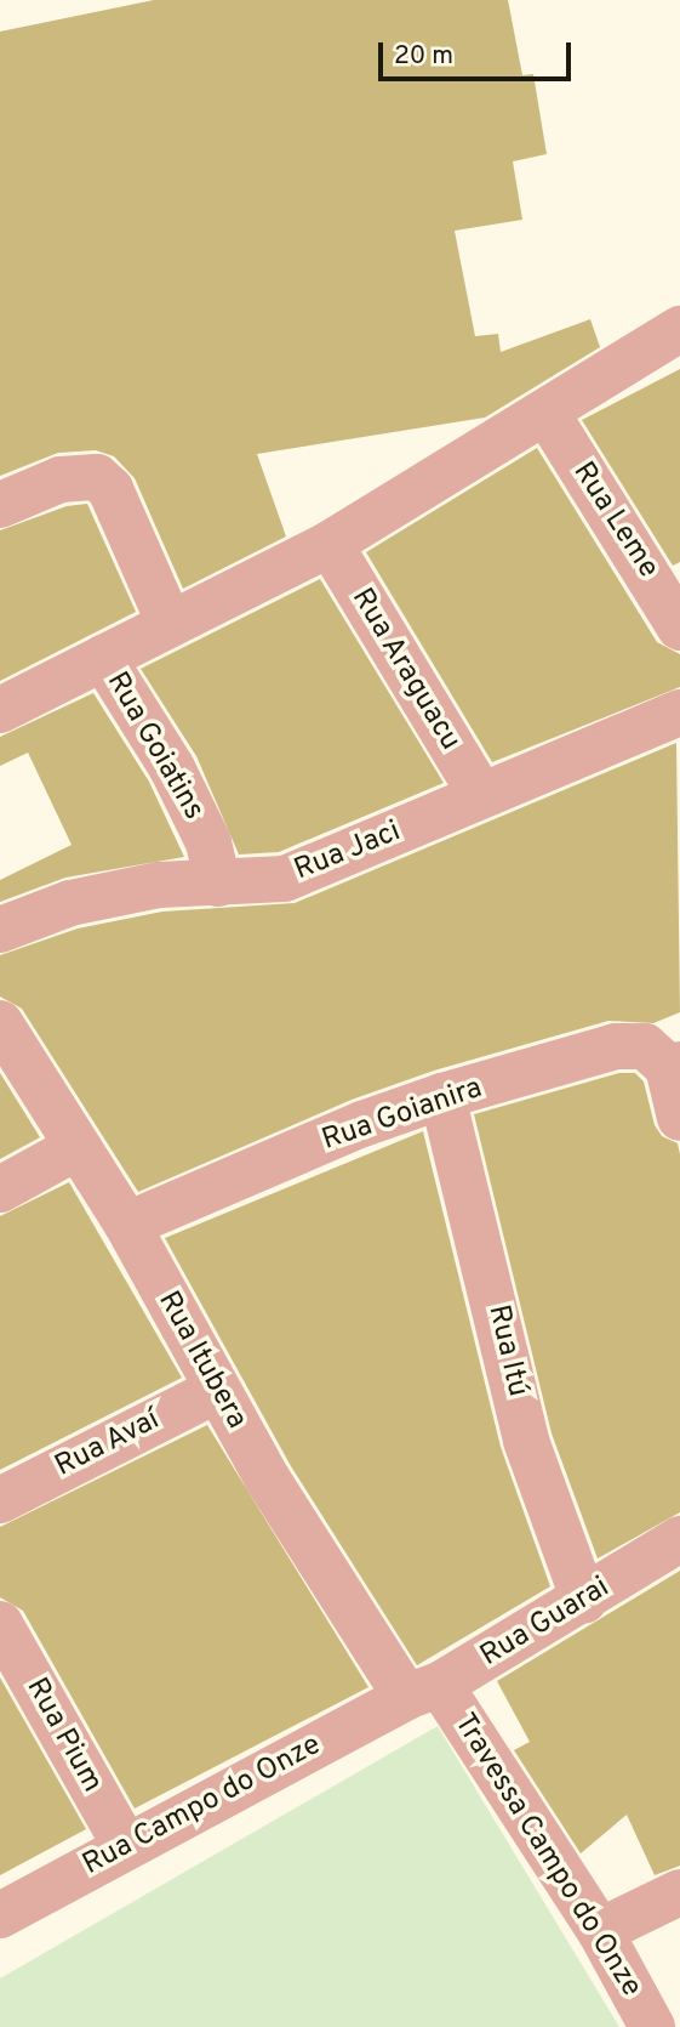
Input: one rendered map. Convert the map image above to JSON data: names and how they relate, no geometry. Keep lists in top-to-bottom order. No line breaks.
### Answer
{"streets":{"street":["Rua Leme","Rua Araguacu","Rua Goiatins","Rua Jaci","Rua Goianira","Rua Itú","Rua Itubera","Rua Avaí","Rua Guarai","Rua Pium","Rua Campo do Onze","Travessa Campo do Onze"]},"crossings":[["Rua Araguacu","Rua Jaci"],["Rua Goiatins","Rua Jaci"],["Rua Goianira","Rua Itú"],["Rua Goianira","Rua Itubera"],["Rua Itú","Rua Guarai"],["Rua Itubera","Rua Avaí"],["Rua Itubera","Rua Guarai"],["Rua Itubera","Rua Campo do Onze"],["Rua Itubera","Travessa Campo do Onze"],["Rua Guarai","Rua Campo do Onze"],["Rua Guarai","Travessa Campo do Onze"],["Rua Pium","Rua Campo do Onze"],["Rua Campo do Onze","Travessa Campo do Onze"]],"scale_bar":"20 m"}
